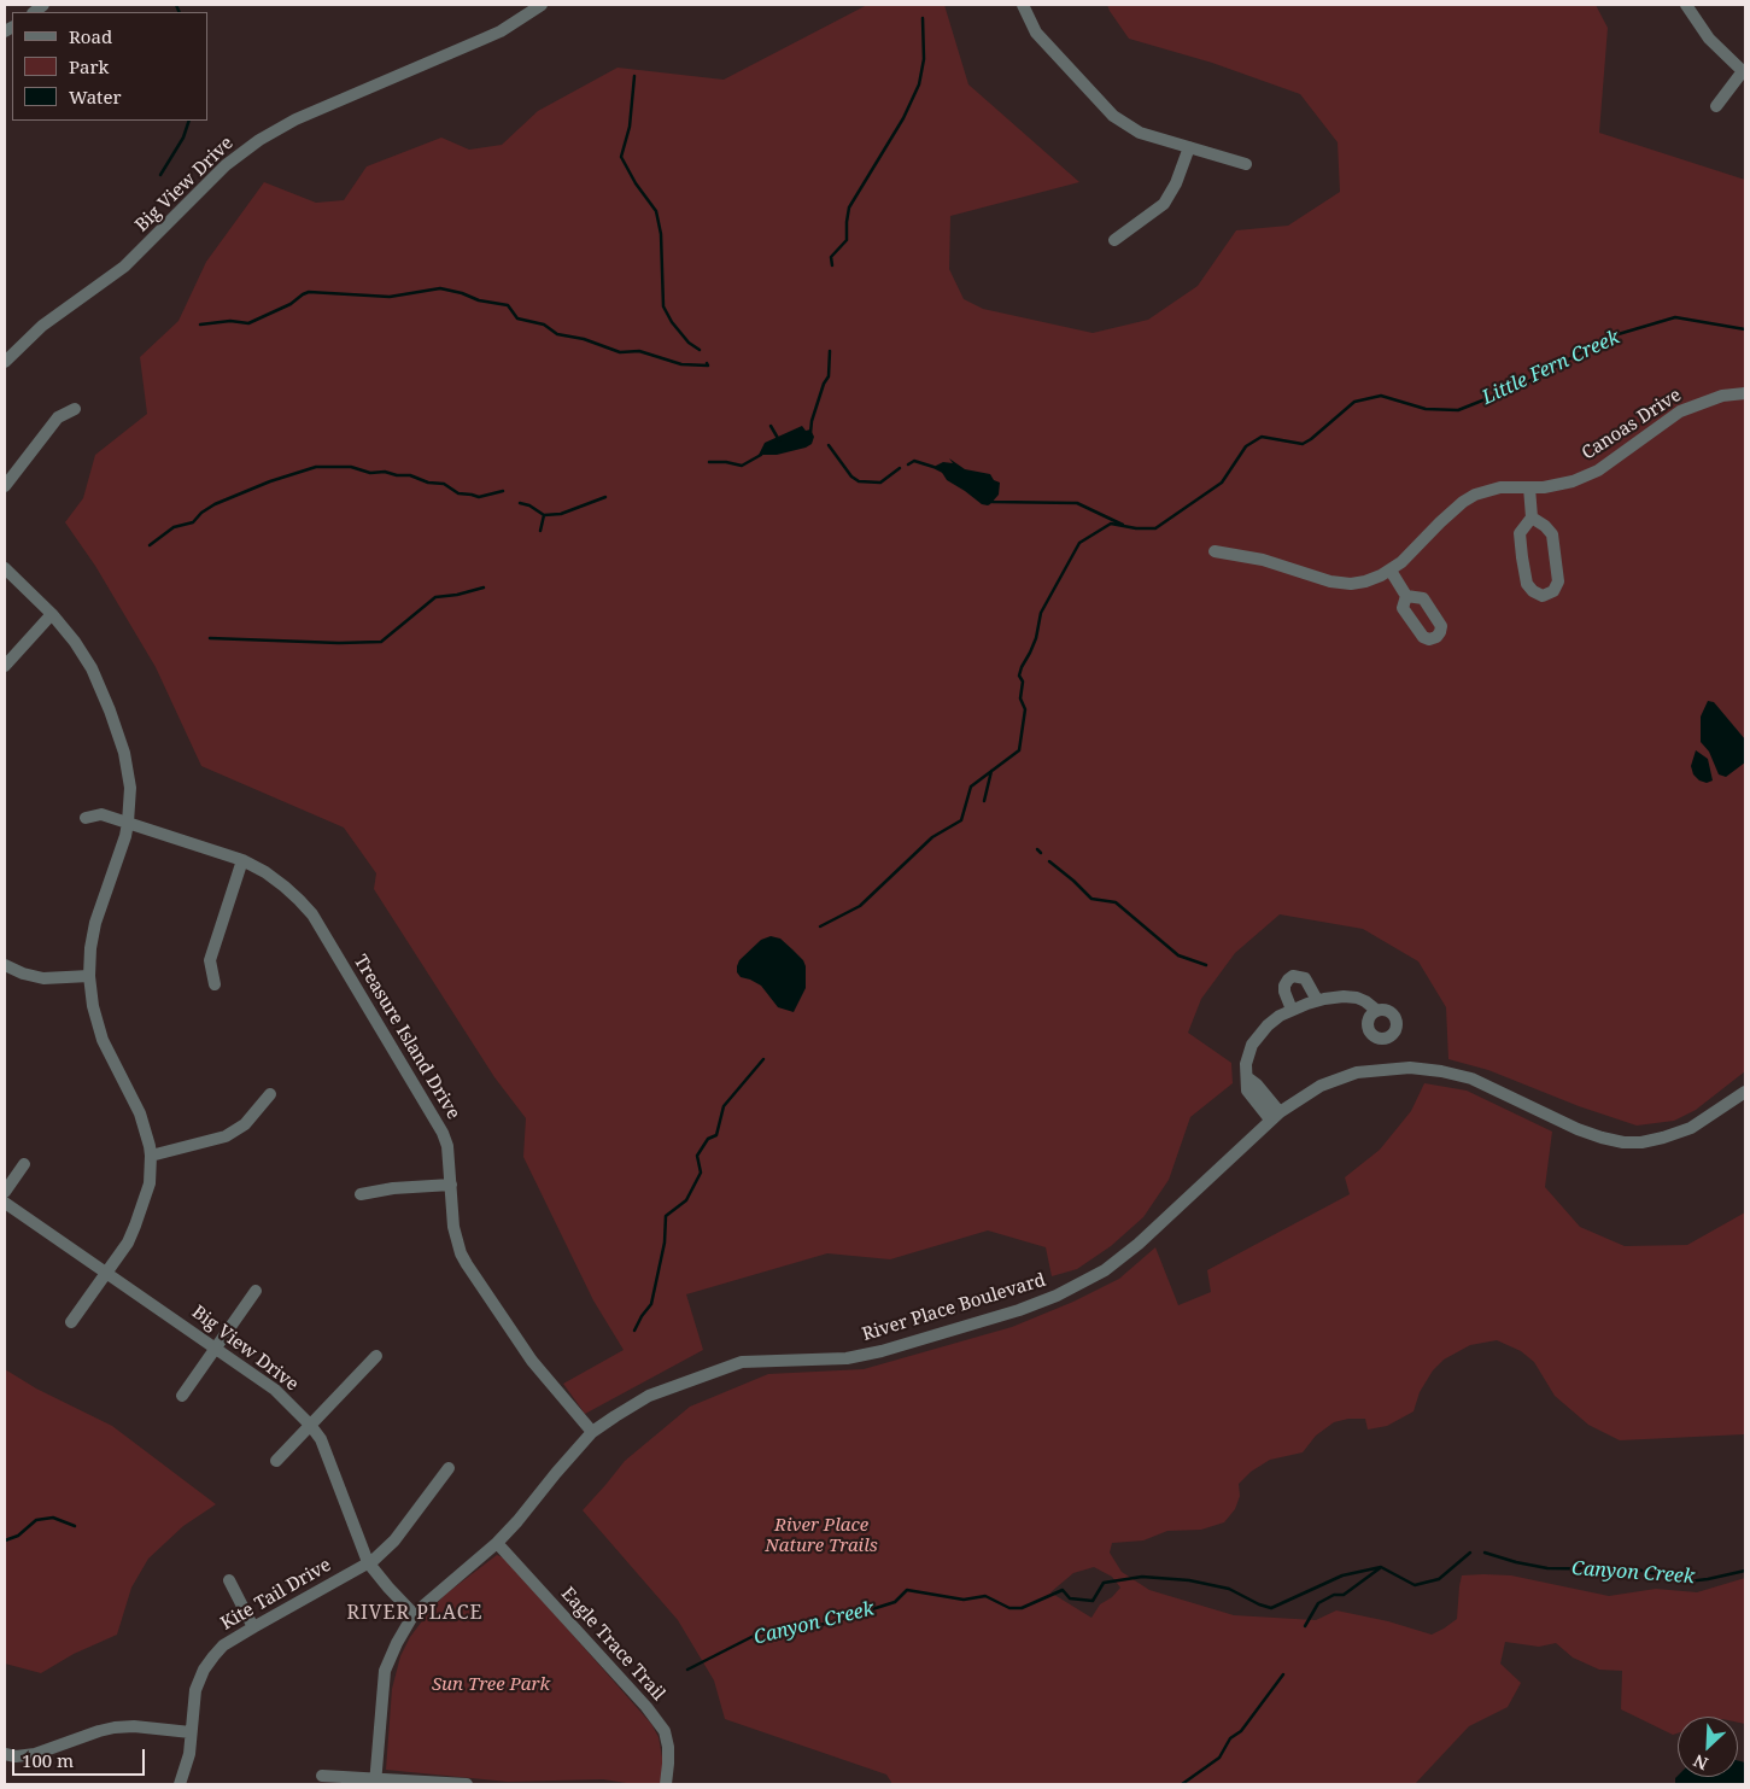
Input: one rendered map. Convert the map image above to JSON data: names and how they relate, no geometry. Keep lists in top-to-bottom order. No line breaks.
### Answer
{"streets":{"street":["Big View Drive","Canoas Drive","Treasure Island Drive","River Place Boulevard","Kite Tail Drive","Eagle Trace Trail"]},"crossings":[["Big View Drive","River Place Boulevard"],["Big View Drive","Kite Tail Drive"],["Treasure Island Drive","River Place Boulevard"],["River Place Boulevard","Eagle Trace Trail"]],"districts":["RIVER PLACE"],"water":["Little Fern Creek","Canyon Creek"],"parks":["River Place Nature Trails","Sun Tree Park"],"legend":["Road","Park","Water"],"scale_bar":"100 m","north":"bottom left"}
